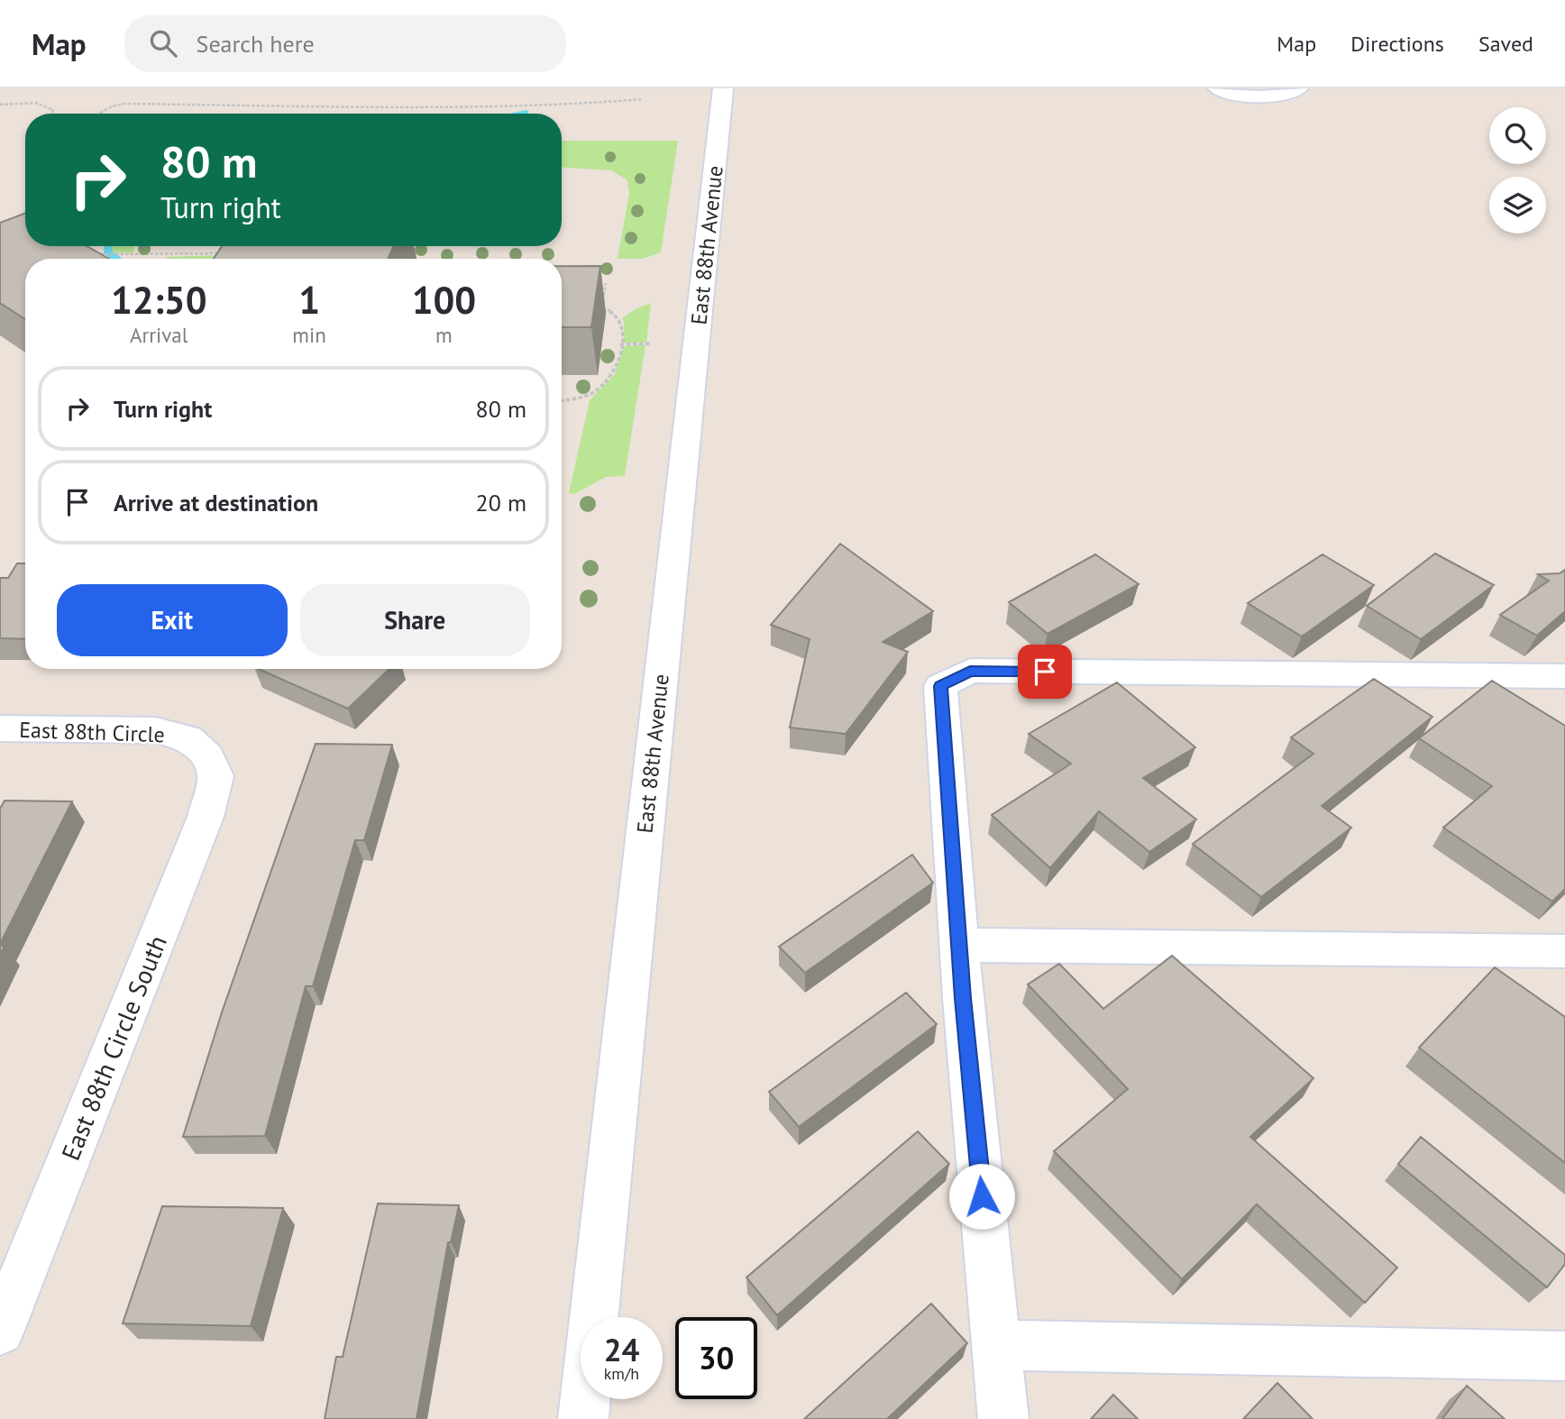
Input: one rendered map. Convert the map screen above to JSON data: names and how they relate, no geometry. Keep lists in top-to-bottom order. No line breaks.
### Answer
{"streets":{"street":["East 88th Avenue","East 88th Circle","East 88th Circle South"]},"crossings":[["East 88th Circle","East 88th Circle South"]],"page":{"header":"Map","search":"Search here","nav":["Map","Directions","Saved"],"turn":["80 m","Turn right"],"eta":["12:50","Arrival","1","min","100","m"],"list":[{"name":"Turn right","value":"80 m"},{"name":"Arrive at destination","value":"20 m"}],"buttons":["Exit","Share"],"speed":"24 km/h","limit":"30"}}
